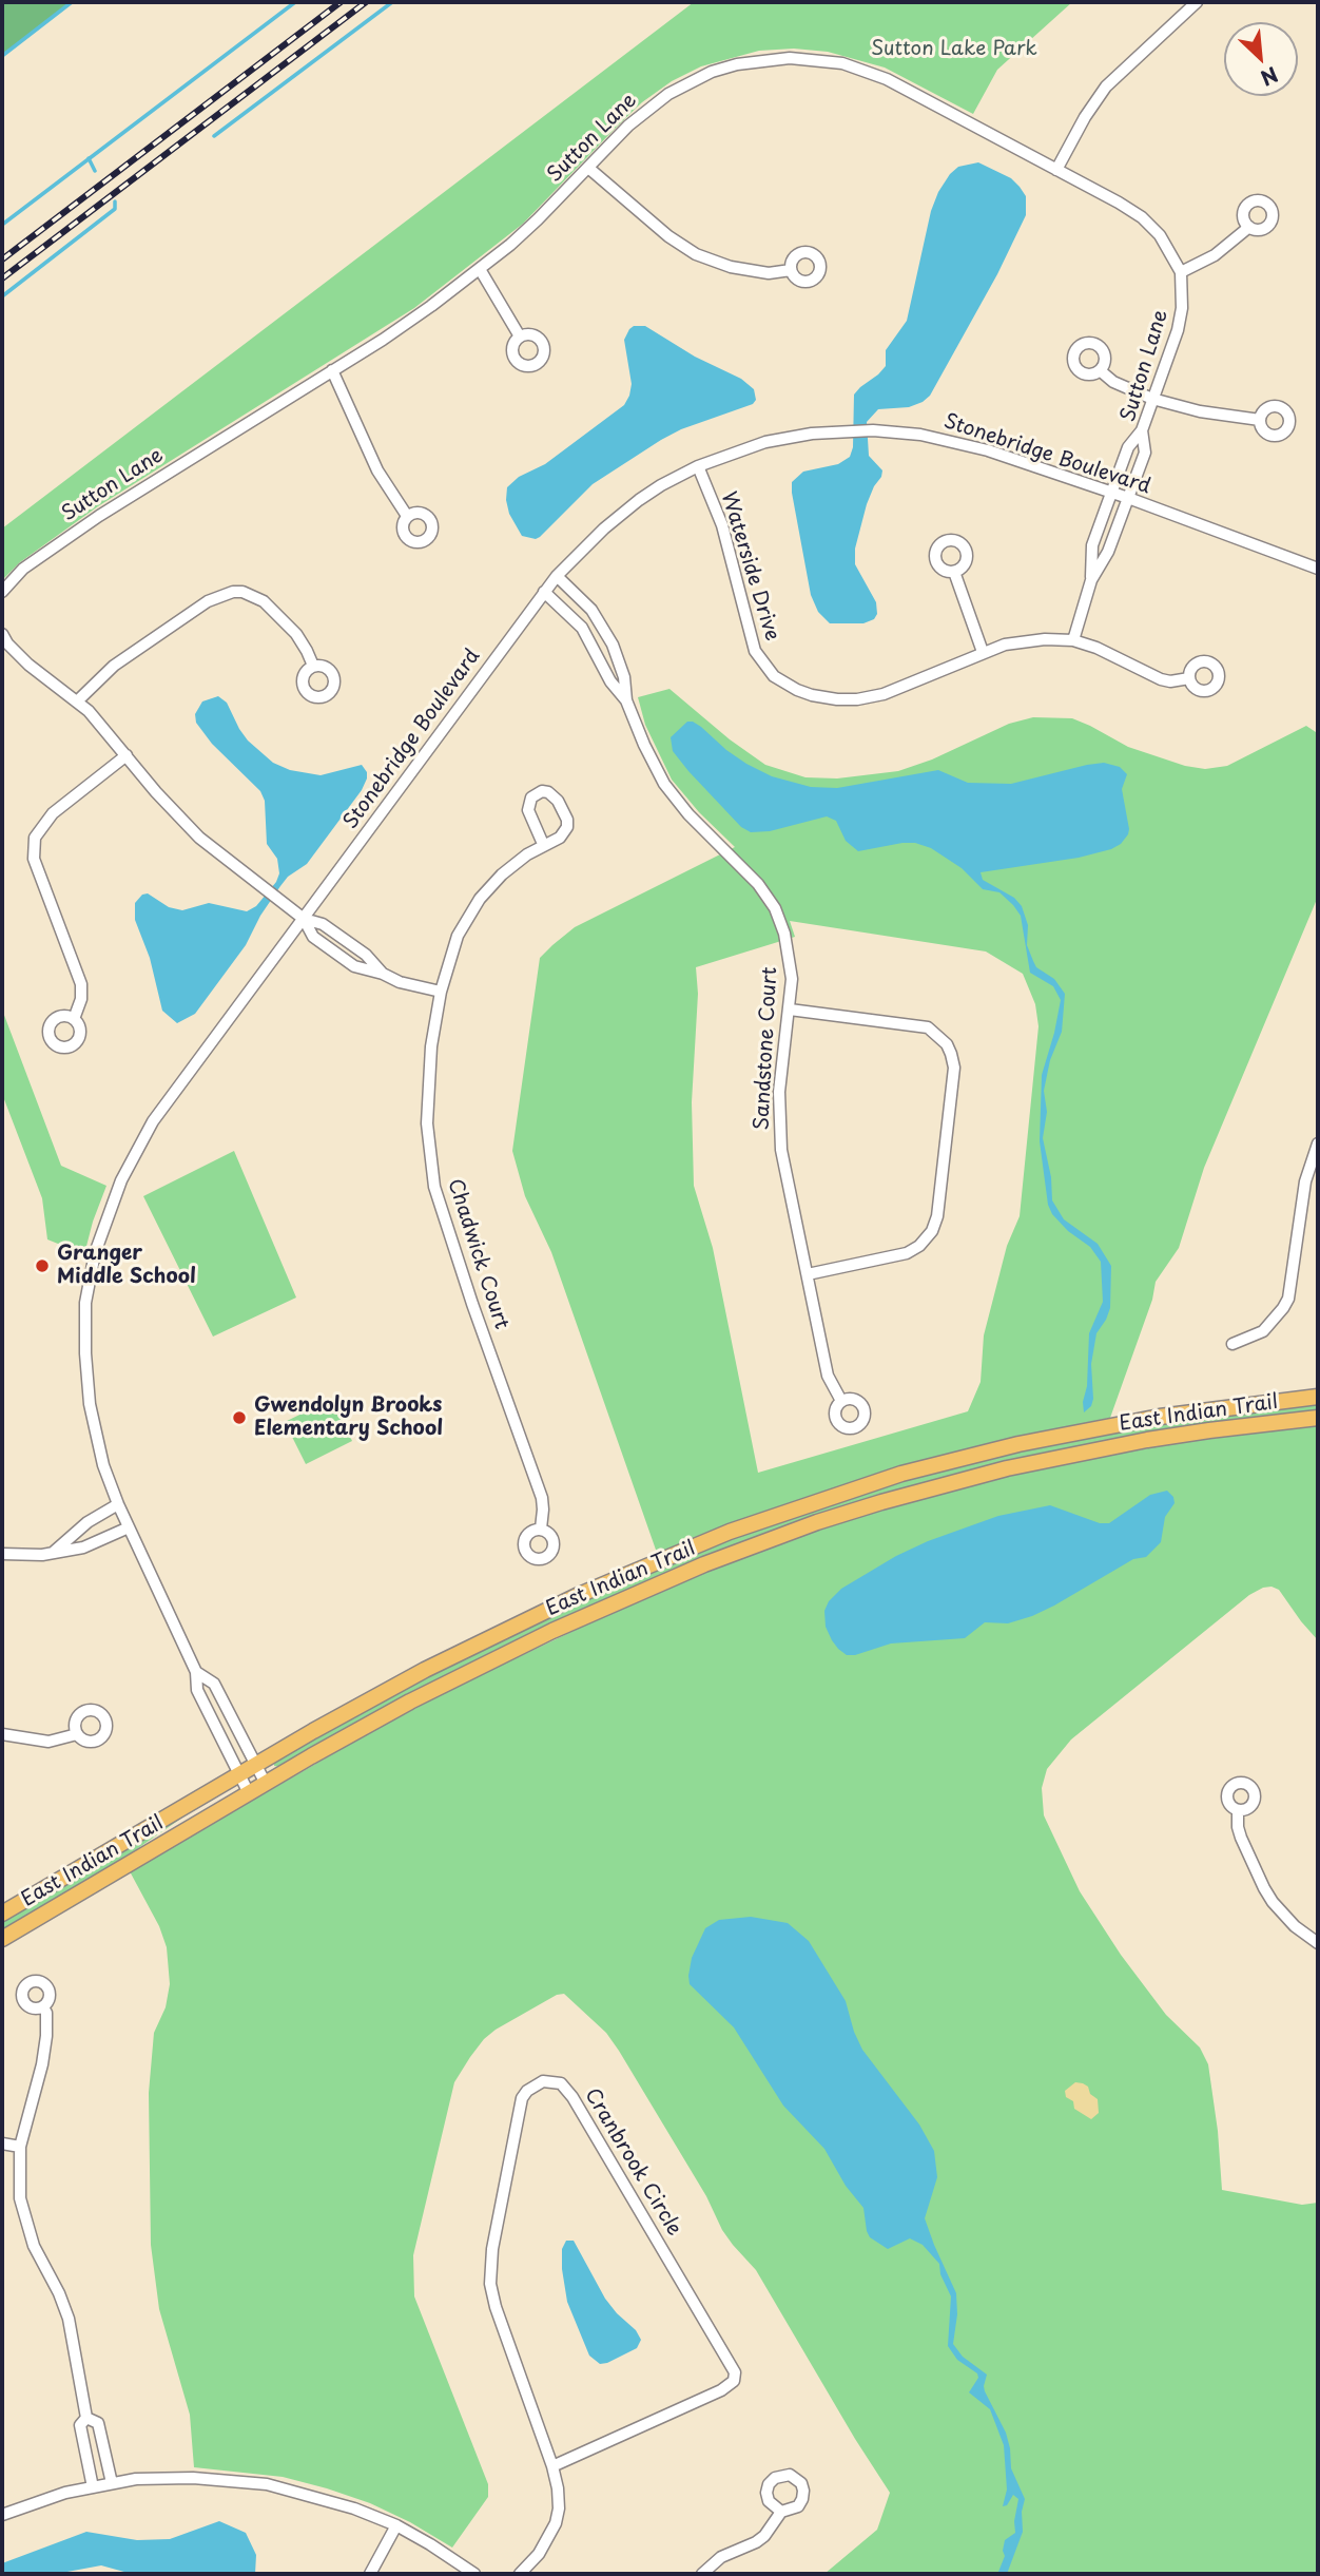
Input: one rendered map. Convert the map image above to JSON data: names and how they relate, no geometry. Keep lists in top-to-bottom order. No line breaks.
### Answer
{"streets":{"main road":["East Indian Trail"],"street":["Sutton Lane","Stonebridge Boulevard","Waterside Drive","Sandstone Court","Chadwick Court","Cranbrook Circle"]},"crossings":[["Sutton Lane","Stonebridge Boulevard"],["Sutton Lane","Waterside Drive"],["Stonebridge Boulevard","Waterside Drive"],["Stonebridge Boulevard","Sandstone Court"],["Stonebridge Boulevard","East Indian Trail"]],"parks":["Sutton Lake Park"],"places":["Granger Middle School","Gwendolyn Brooks Elementary School"],"north":"bottom right"}
